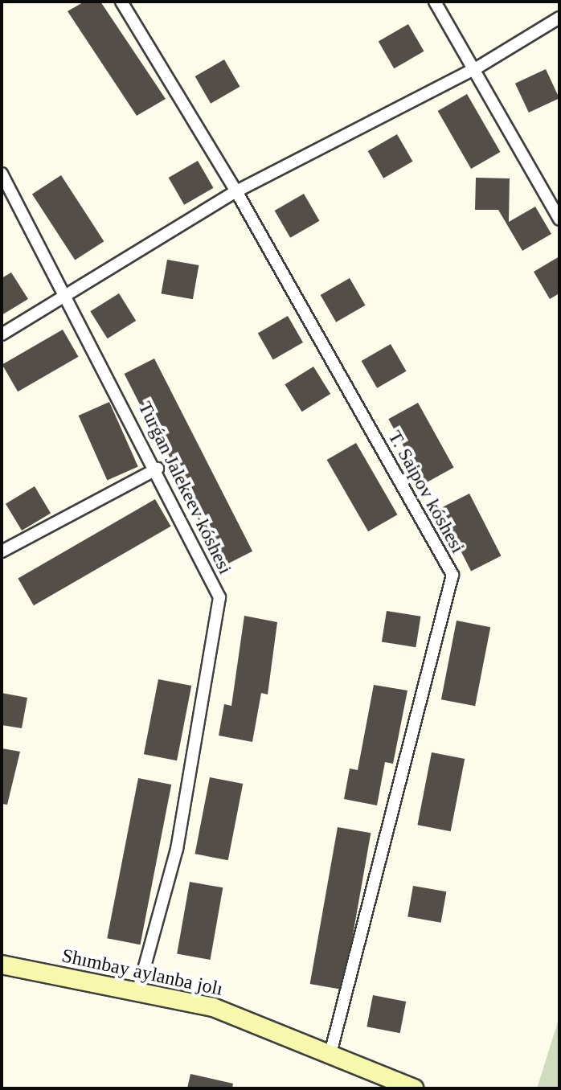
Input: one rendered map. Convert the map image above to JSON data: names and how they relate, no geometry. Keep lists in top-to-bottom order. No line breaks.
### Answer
{"streets":{"main road":["Shımbay aylanba jolı"],"street":["Turǵan Jalekeev kóshesi","T. Saipov kóshesi"]},"crossings":[["Turǵan Jalekeev kóshesi","Shımbay aylanba jolı"],["T. Saipov kóshesi","Shımbay aylanba jolı"]]}
